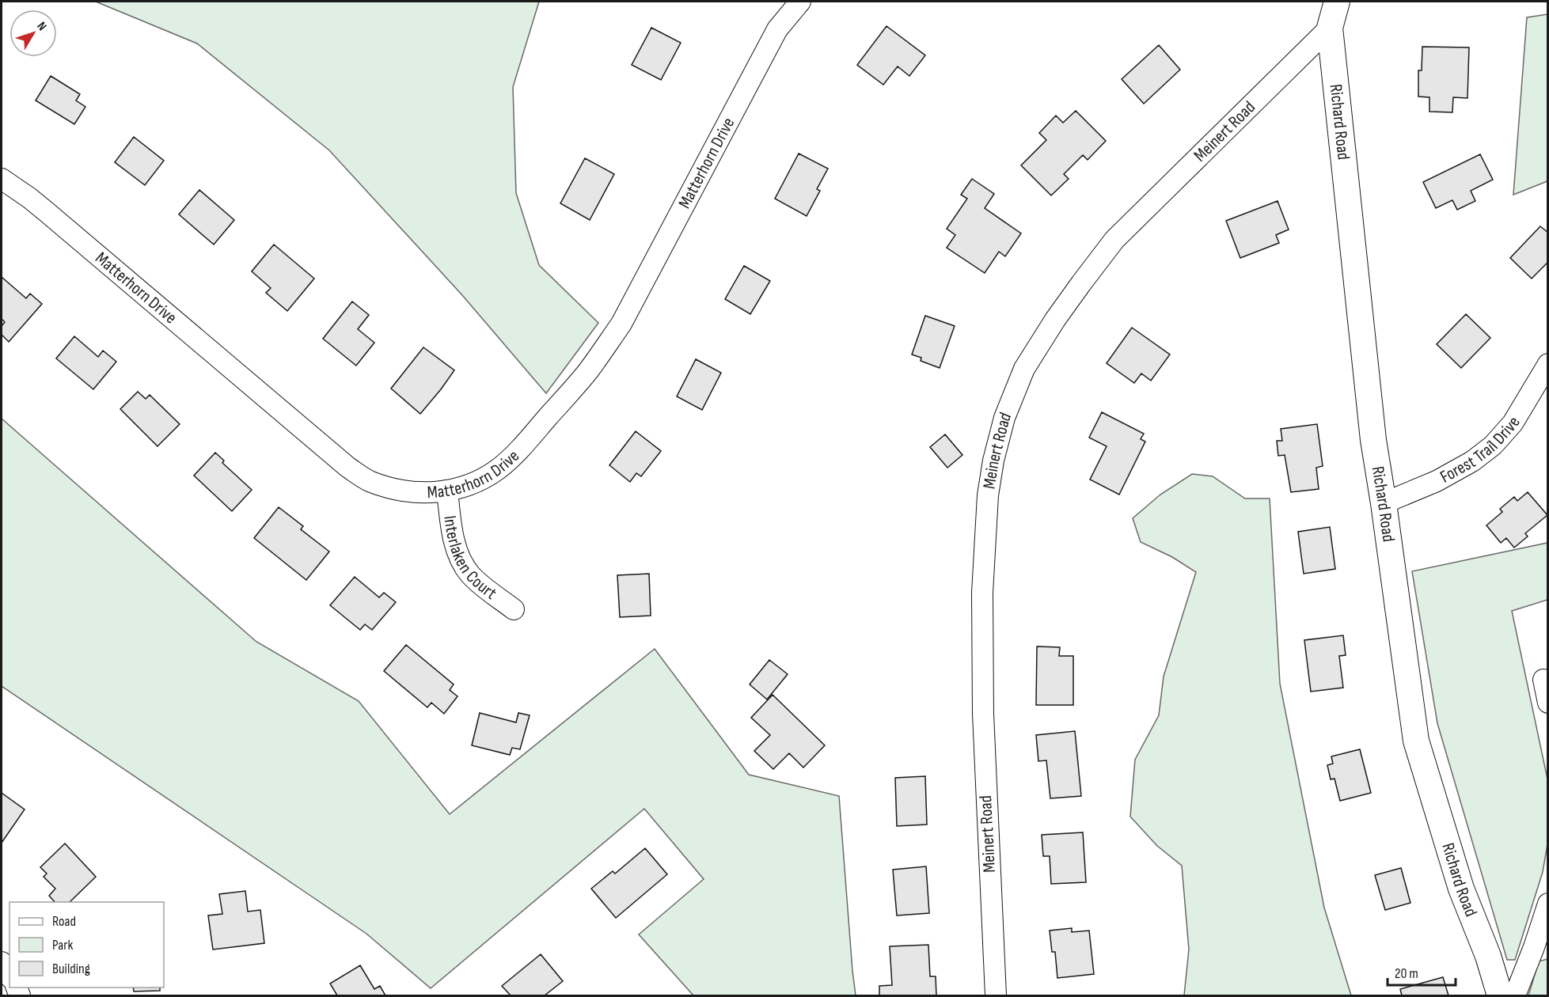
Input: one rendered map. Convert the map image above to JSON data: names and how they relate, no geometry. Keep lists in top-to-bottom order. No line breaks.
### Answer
{"streets":{"street":["Richard Road","Meinert Road","Matterhorn Drive","Forest Trail Drive","Interlaken Court"]},"crossings":[["Richard Road","Meinert Road"],["Richard Road","Forest Trail Drive"],["Matterhorn Drive","Interlaken Court"]],"legend":["Road","Park","Building"],"scale_bar":"20 m","north":"top right"}
